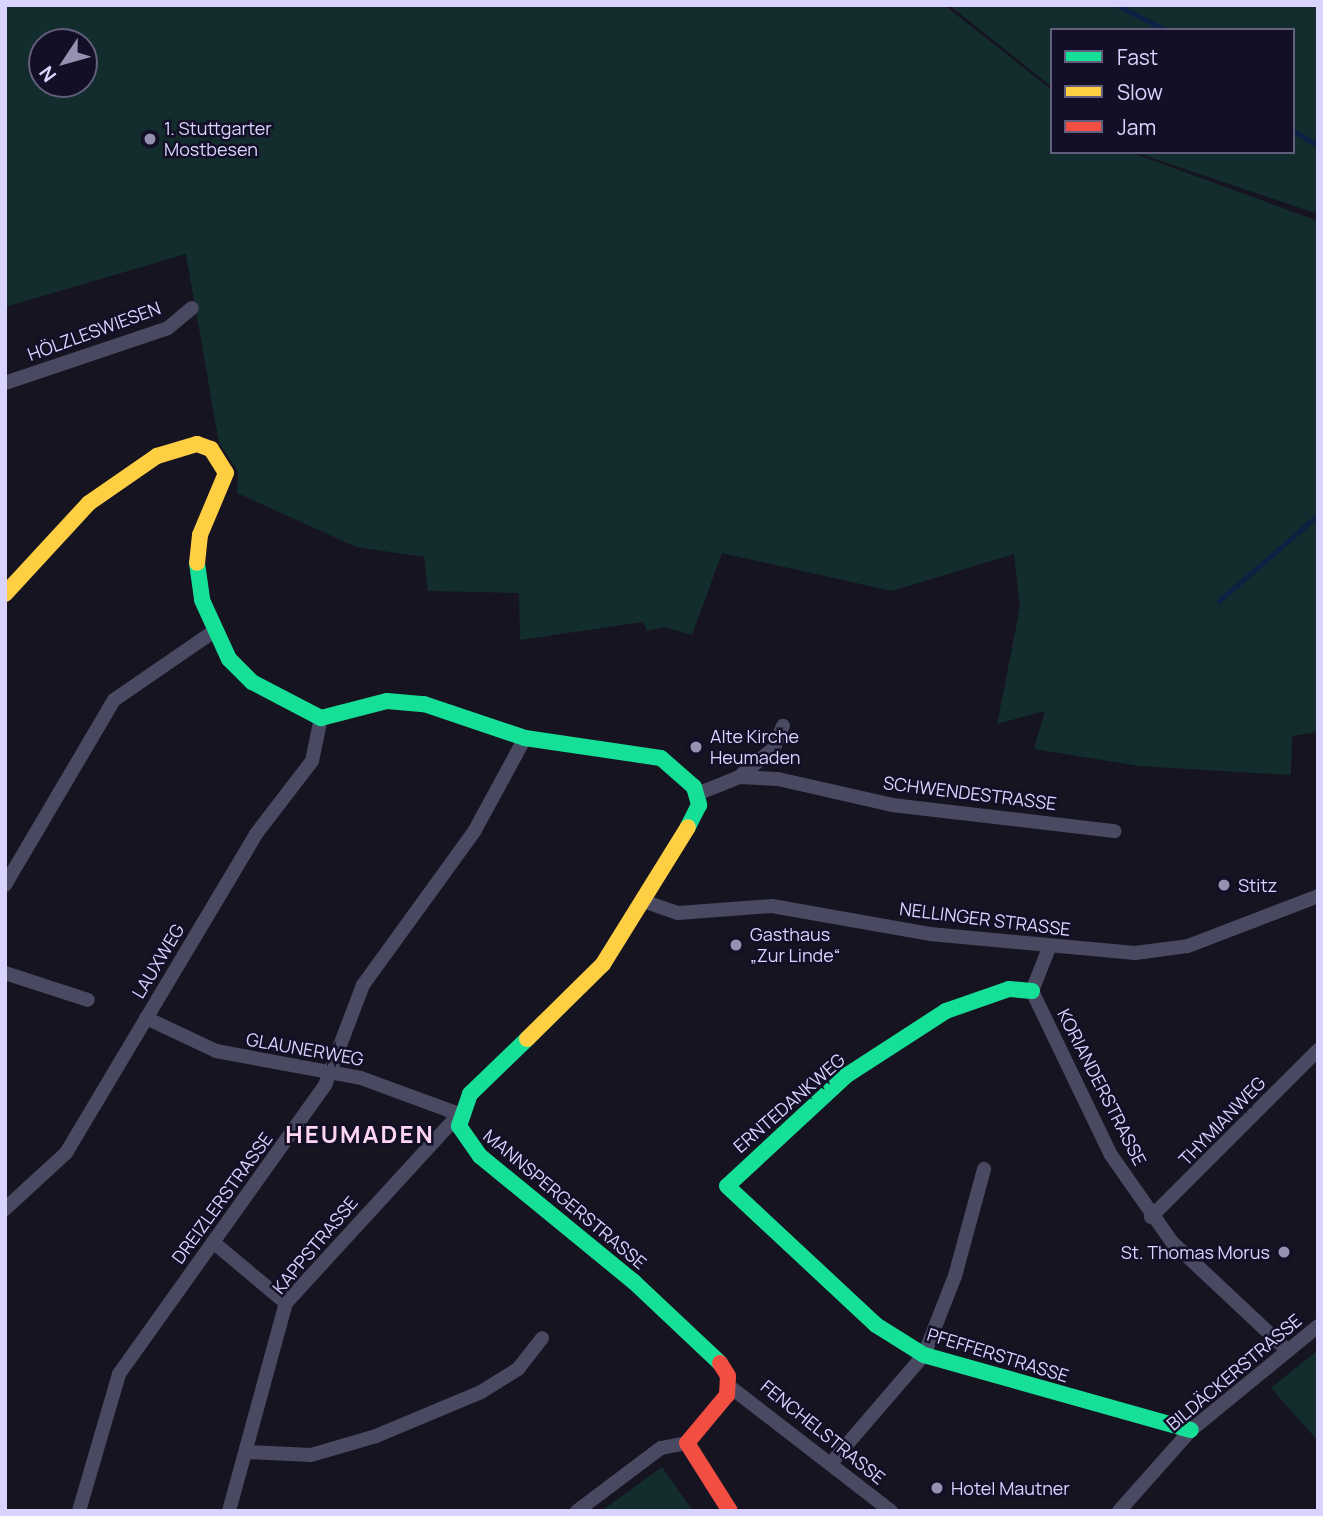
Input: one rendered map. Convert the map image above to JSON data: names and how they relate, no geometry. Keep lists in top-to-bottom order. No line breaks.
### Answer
{"streets":{"street":["HÖLZLESWIESEN","SCHWENDESTRASSE","NELLINGER STRASSE","LAUXWEG","GLAUNERWEG","KORIANDERSTRASSE","ERNTEDANKWEG","THYMIANWEG","DREIZLERSTRASSE","MANNSPERGERSTRASSE","KAPPSTRASSE","PFEFFERSTRASSE","BILDÄCKERSTRASSE","FENCHELSTRASSE"]},"crossings":[["LAUXWEG","GLAUNERWEG"],["GLAUNERWEG","DREIZLERSTRASSE"],["GLAUNERWEG","MANNSPERGERSTRASSE"],["GLAUNERWEG","KAPPSTRASSE"],["KORIANDERSTRASSE","ERNTEDANKWEG"],["KORIANDERSTRASSE","THYMIANWEG"],["KORIANDERSTRASSE","BILDÄCKERSTRASSE"],["ERNTEDANKWEG","PFEFFERSTRASSE"],["MANNSPERGERSTRASSE","KAPPSTRASSE"],["MANNSPERGERSTRASSE","FENCHELSTRASSE"],["PFEFFERSTRASSE","BILDÄCKERSTRASSE"]],"districts":["HEUMADEN"],"places":["1. Stuttgarter Mostbesen","Alte Kirche Heumaden","Stitz","Gasthaus „Zur Linde“","St. Thomas Morus","Hotel Mautner"],"legend":["Fast","Slow","Jam"],"north":"bottom left"}
